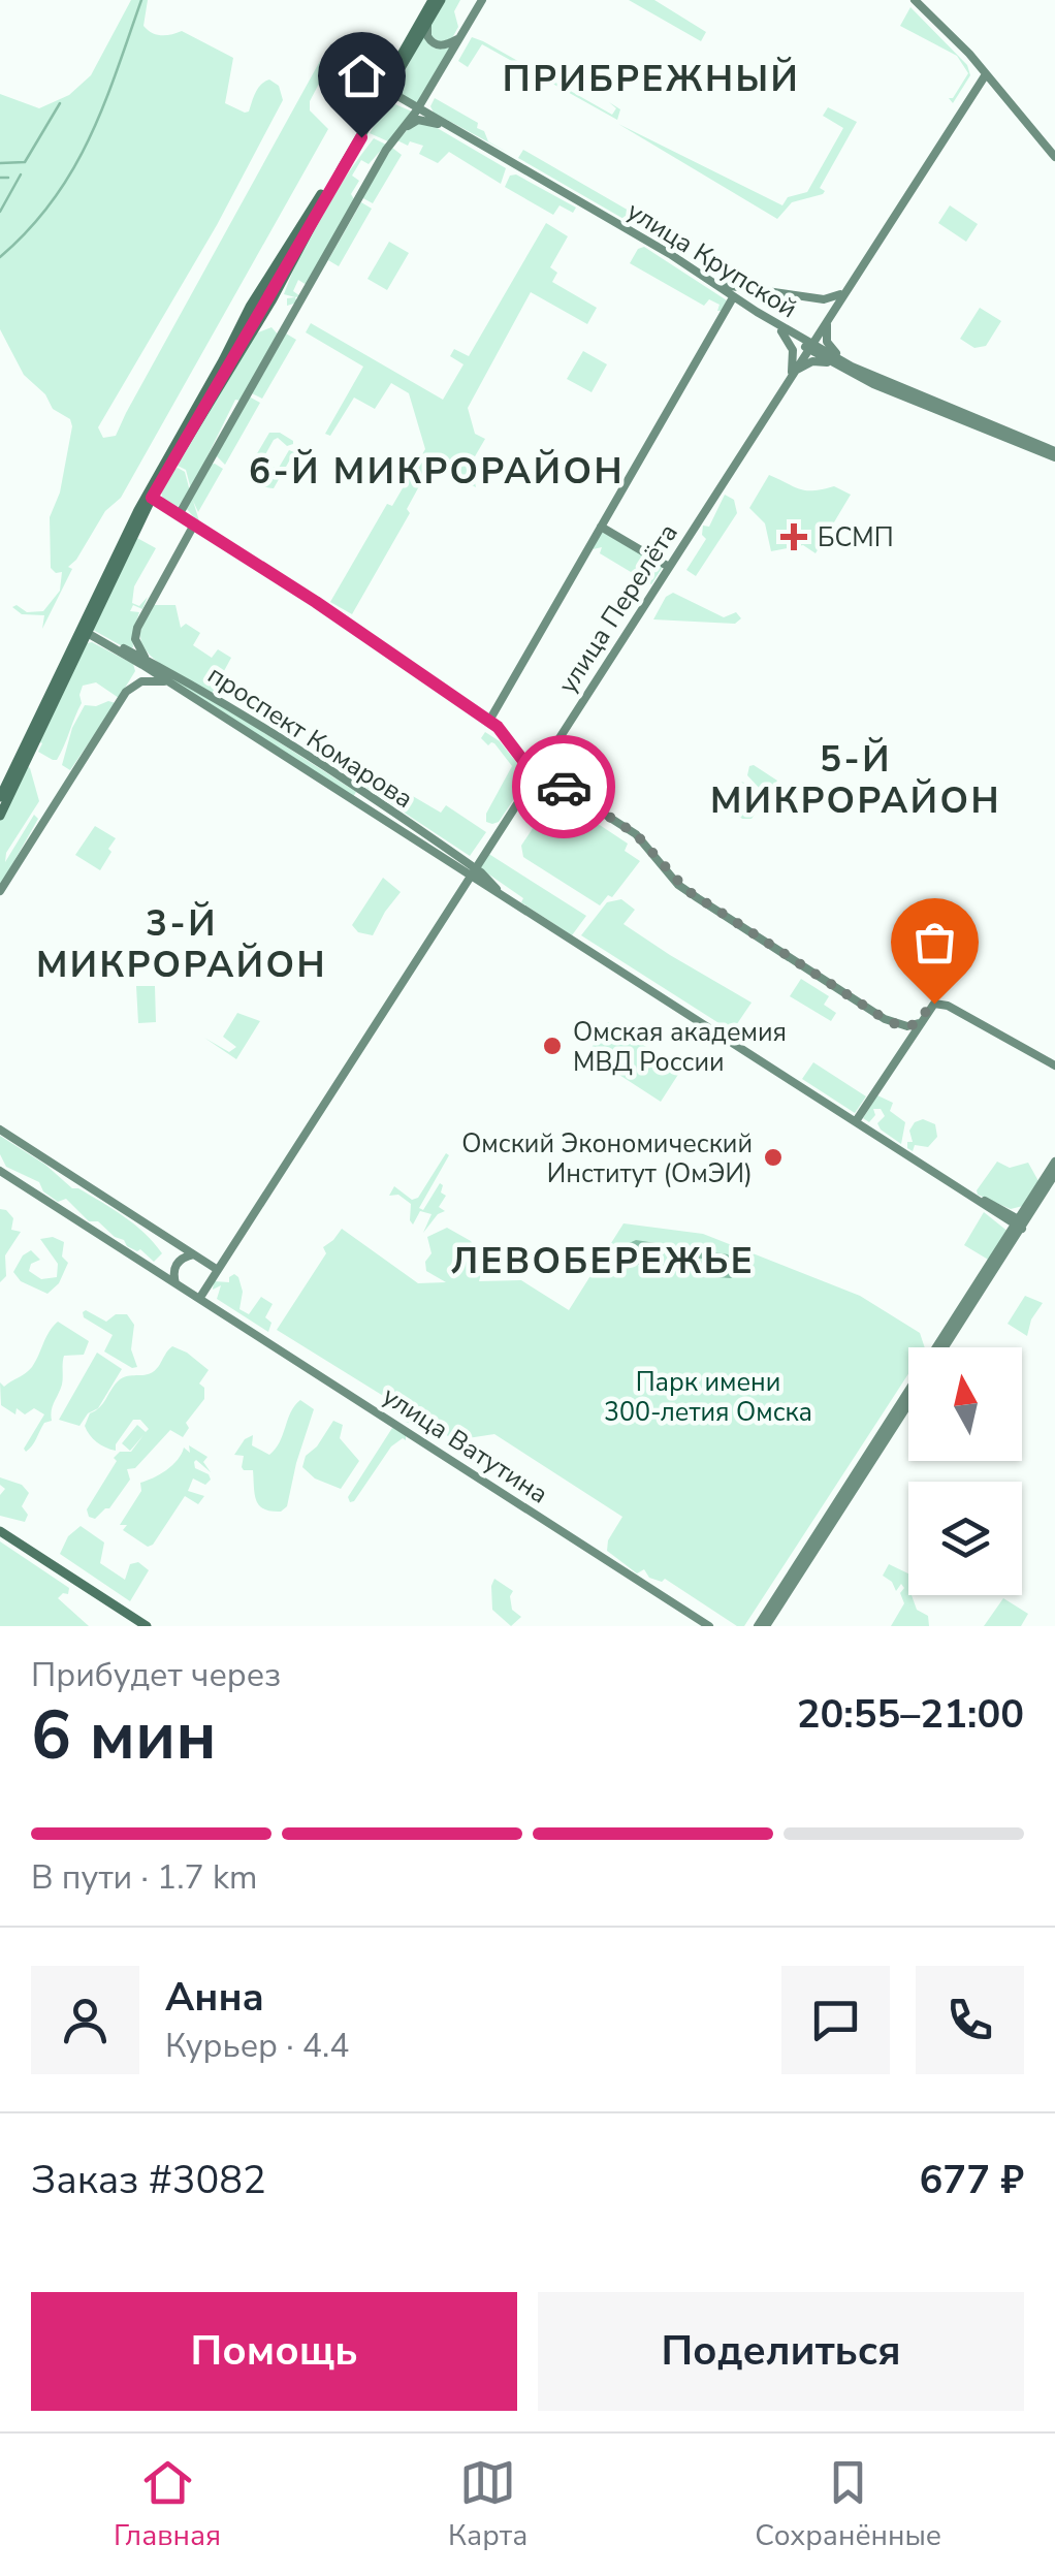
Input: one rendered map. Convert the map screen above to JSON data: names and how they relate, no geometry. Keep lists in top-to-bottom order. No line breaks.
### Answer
{"streets":{"main road":["улица Крупской","улица Перелёта","проспект Комарова","улица Ватутина"]},"crossings":[["улица Крупской","улица Перелёта"],["улица Перелёта","проспект Комарова"]],"districts":["ПРИБРЕЖНЫЙ","6-Й МИКРОРАЙОН","5-Й МИКРОРАЙОН","3-Й МИКРОРАЙОН","ЛЕВОБЕРЕЖЬЕ"],"parks":["Парк имени 300-летия Омска"],"places":{"health":["БСМП"],"other":["Омская академия МВД России","Омский Экономический Институт (ОмЭИ)"]},"north":"top","page":{"heading":["6 мин","Прибудет через","20:55–21:00"],"panel":["Анна","Курьер · 4.4","Заказ #3082","677 ₽"],"bar":"В пути · 1.7 km","buttons":["Помощь","Поделиться"],"tabs":["Главная","Карта","Сохранённые"]}}
